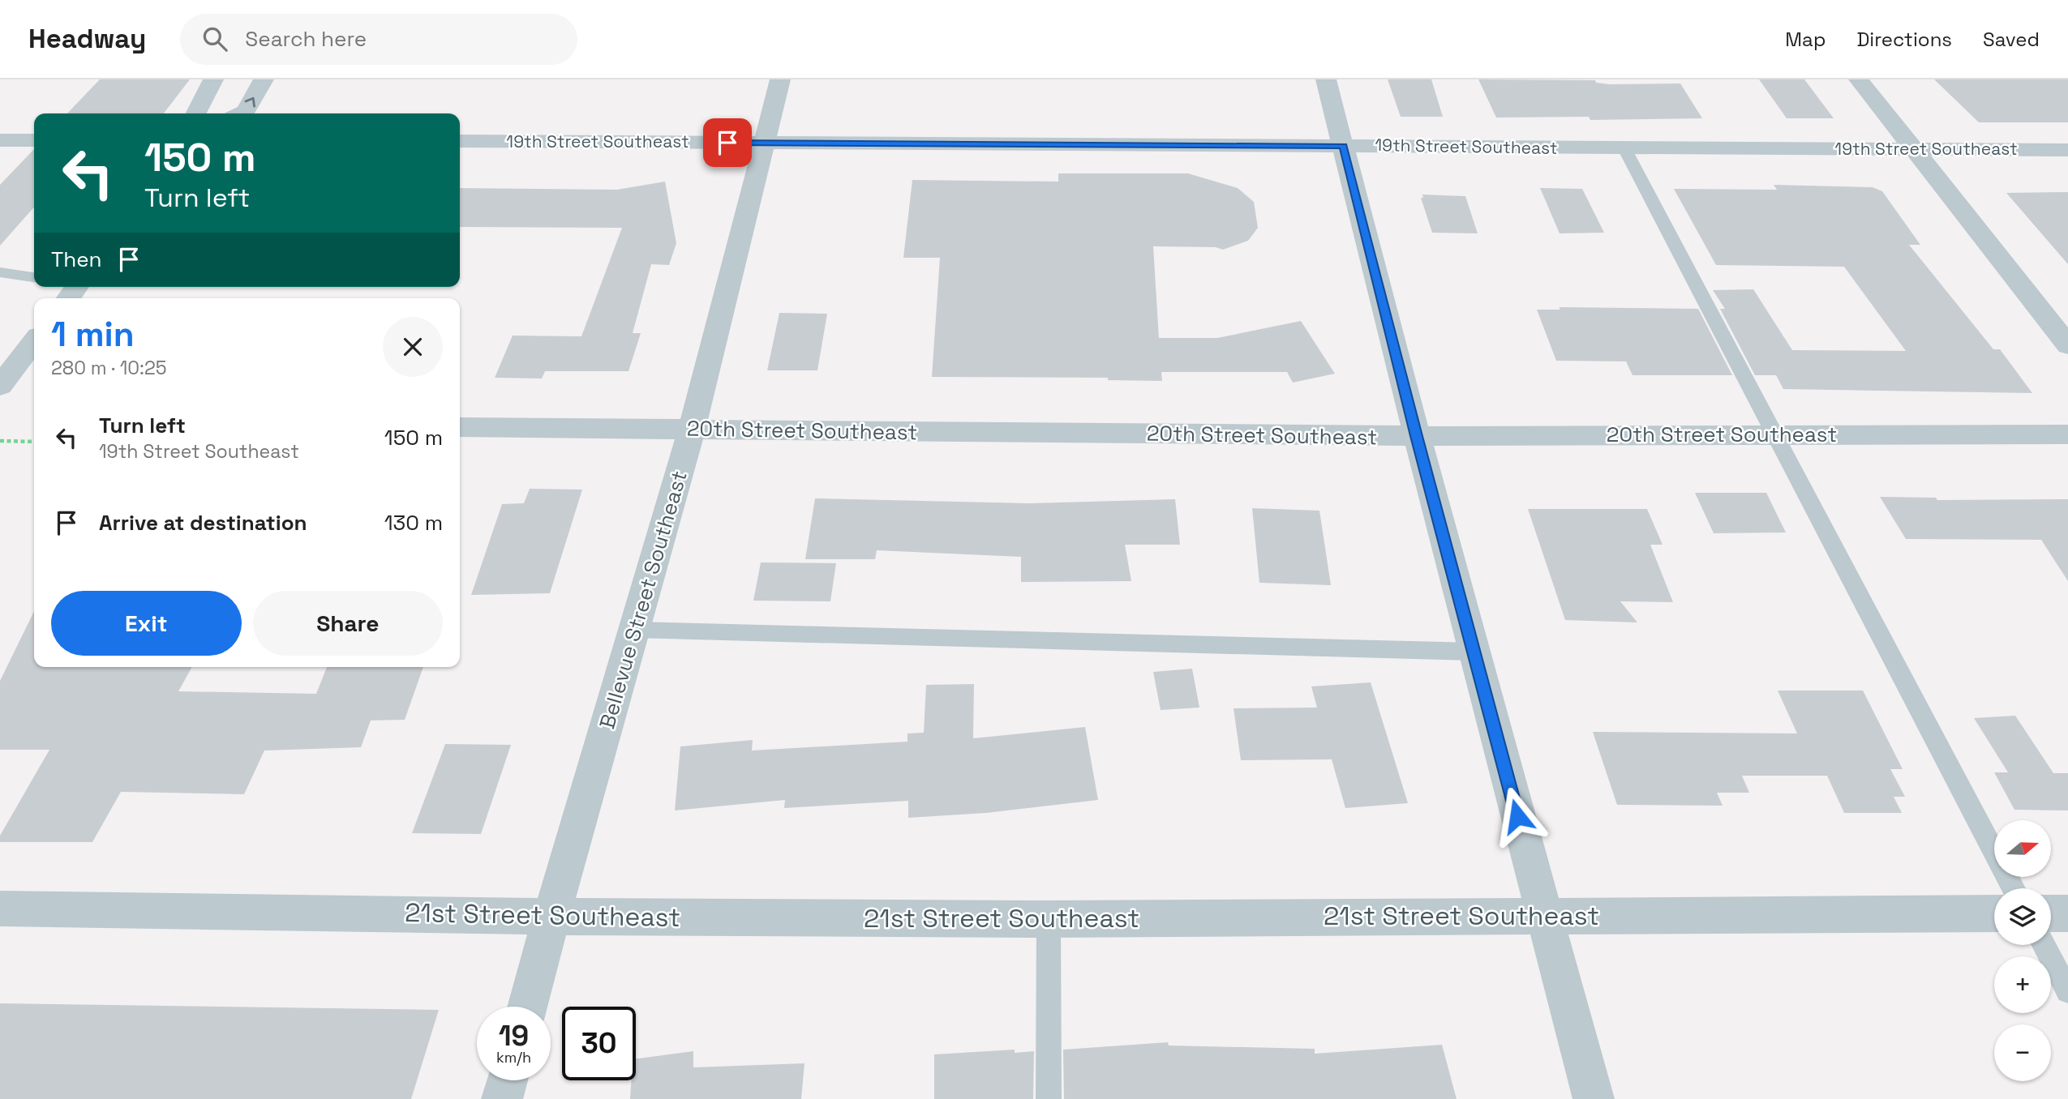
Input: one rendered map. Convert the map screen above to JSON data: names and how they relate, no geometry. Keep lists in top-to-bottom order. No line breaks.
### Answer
{"streets":{"street":["19th Street Southeast","20th Street Southeast","Bellevue Street Southeast","21st Street Southeast"]},"crossings":[["19th Street Southeast","Bellevue Street Southeast"],["20th Street Southeast","Bellevue Street Southeast"],["Bellevue Street Southeast","21st Street Southeast"]],"north":"right","page":{"header":"Headway","search":"Search here","nav":["Map","Directions","Saved"],"turn":["150 m","Turn left"],"then":"Then","heading":["1 min","280 m · 10:25"],"list":[{"name":"Turn left","note":"19th Street Southeast","value":"150 m"},{"name":"Arrive at destination","value":"130 m"}],"buttons":["Exit","Share"],"map_buttons":["+","−"],"speed":"19 km/h","limit":"30"}}
